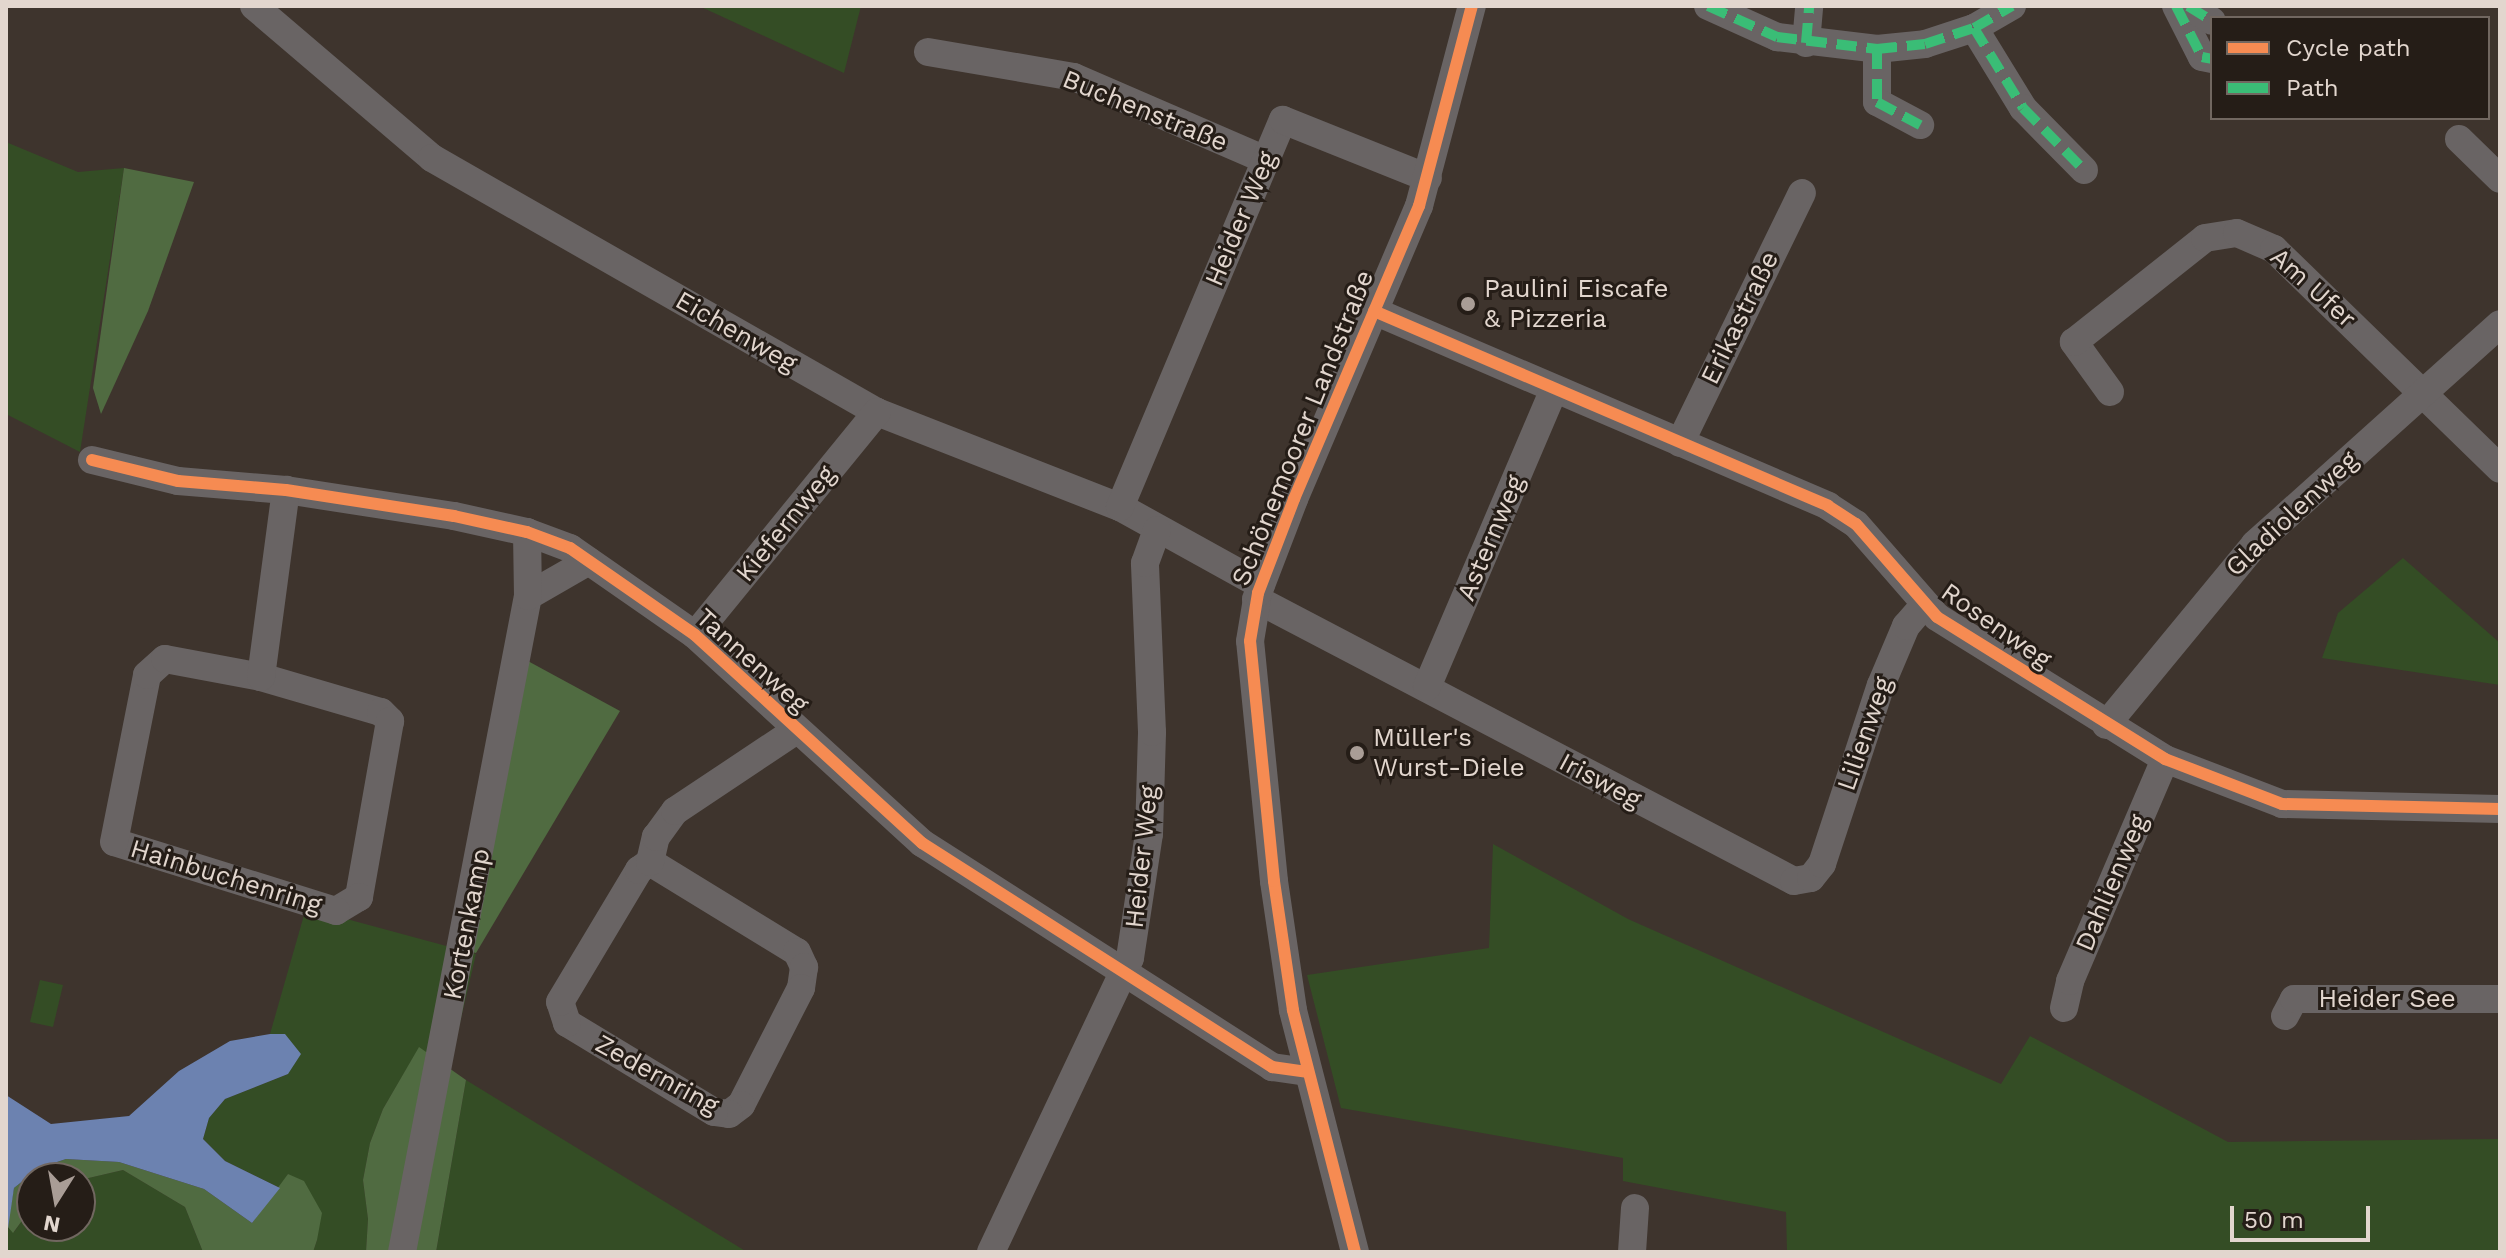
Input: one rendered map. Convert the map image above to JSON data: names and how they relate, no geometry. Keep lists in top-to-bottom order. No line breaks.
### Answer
{"streets":{"street":["Buchenstraße","Heider Weg","Am Ufer","Erikastraße","Eichenweg","Schönemoorer Landstraße","Gladiolenweg","Kiefernweg","Asternweg","Rosenweg","Tannenweg","Lilienweg","Irisweg","Hainbuchenring","Dahlienweg","Kortenkamp","Heider See","Zedernring"]},"crossings":[["Buchenstraße","Heider Weg"],["Heider Weg","Eichenweg"],["Heider Weg","Schönemoorer Landstraße"],["Heider Weg","Tannenweg"],["Am Ufer","Gladiolenweg"],["Erikastraße","Rosenweg"],["Eichenweg","Schönemoorer Landstraße"],["Eichenweg","Kiefernweg"],["Eichenweg","Irisweg"],["Schönemoorer Landstraße","Rosenweg"],["Schönemoorer Landstraße","Tannenweg"],["Schönemoorer Landstraße","Irisweg"],["Gladiolenweg","Rosenweg"],["Kiefernweg","Tannenweg"],["Asternweg","Rosenweg"],["Asternweg","Irisweg"],["Rosenweg","Lilienweg"],["Rosenweg","Dahlienweg"],["Tannenweg","Kortenkamp"],["Tannenweg","Zedernring"],["Lilienweg","Irisweg"]],"places":["Paulini Eiscafe & Pizzeria","Müller's Wurst-Diele"],"legend":["Cycle path","Path"],"scale_bar":"50 m","north":"bottom"}
